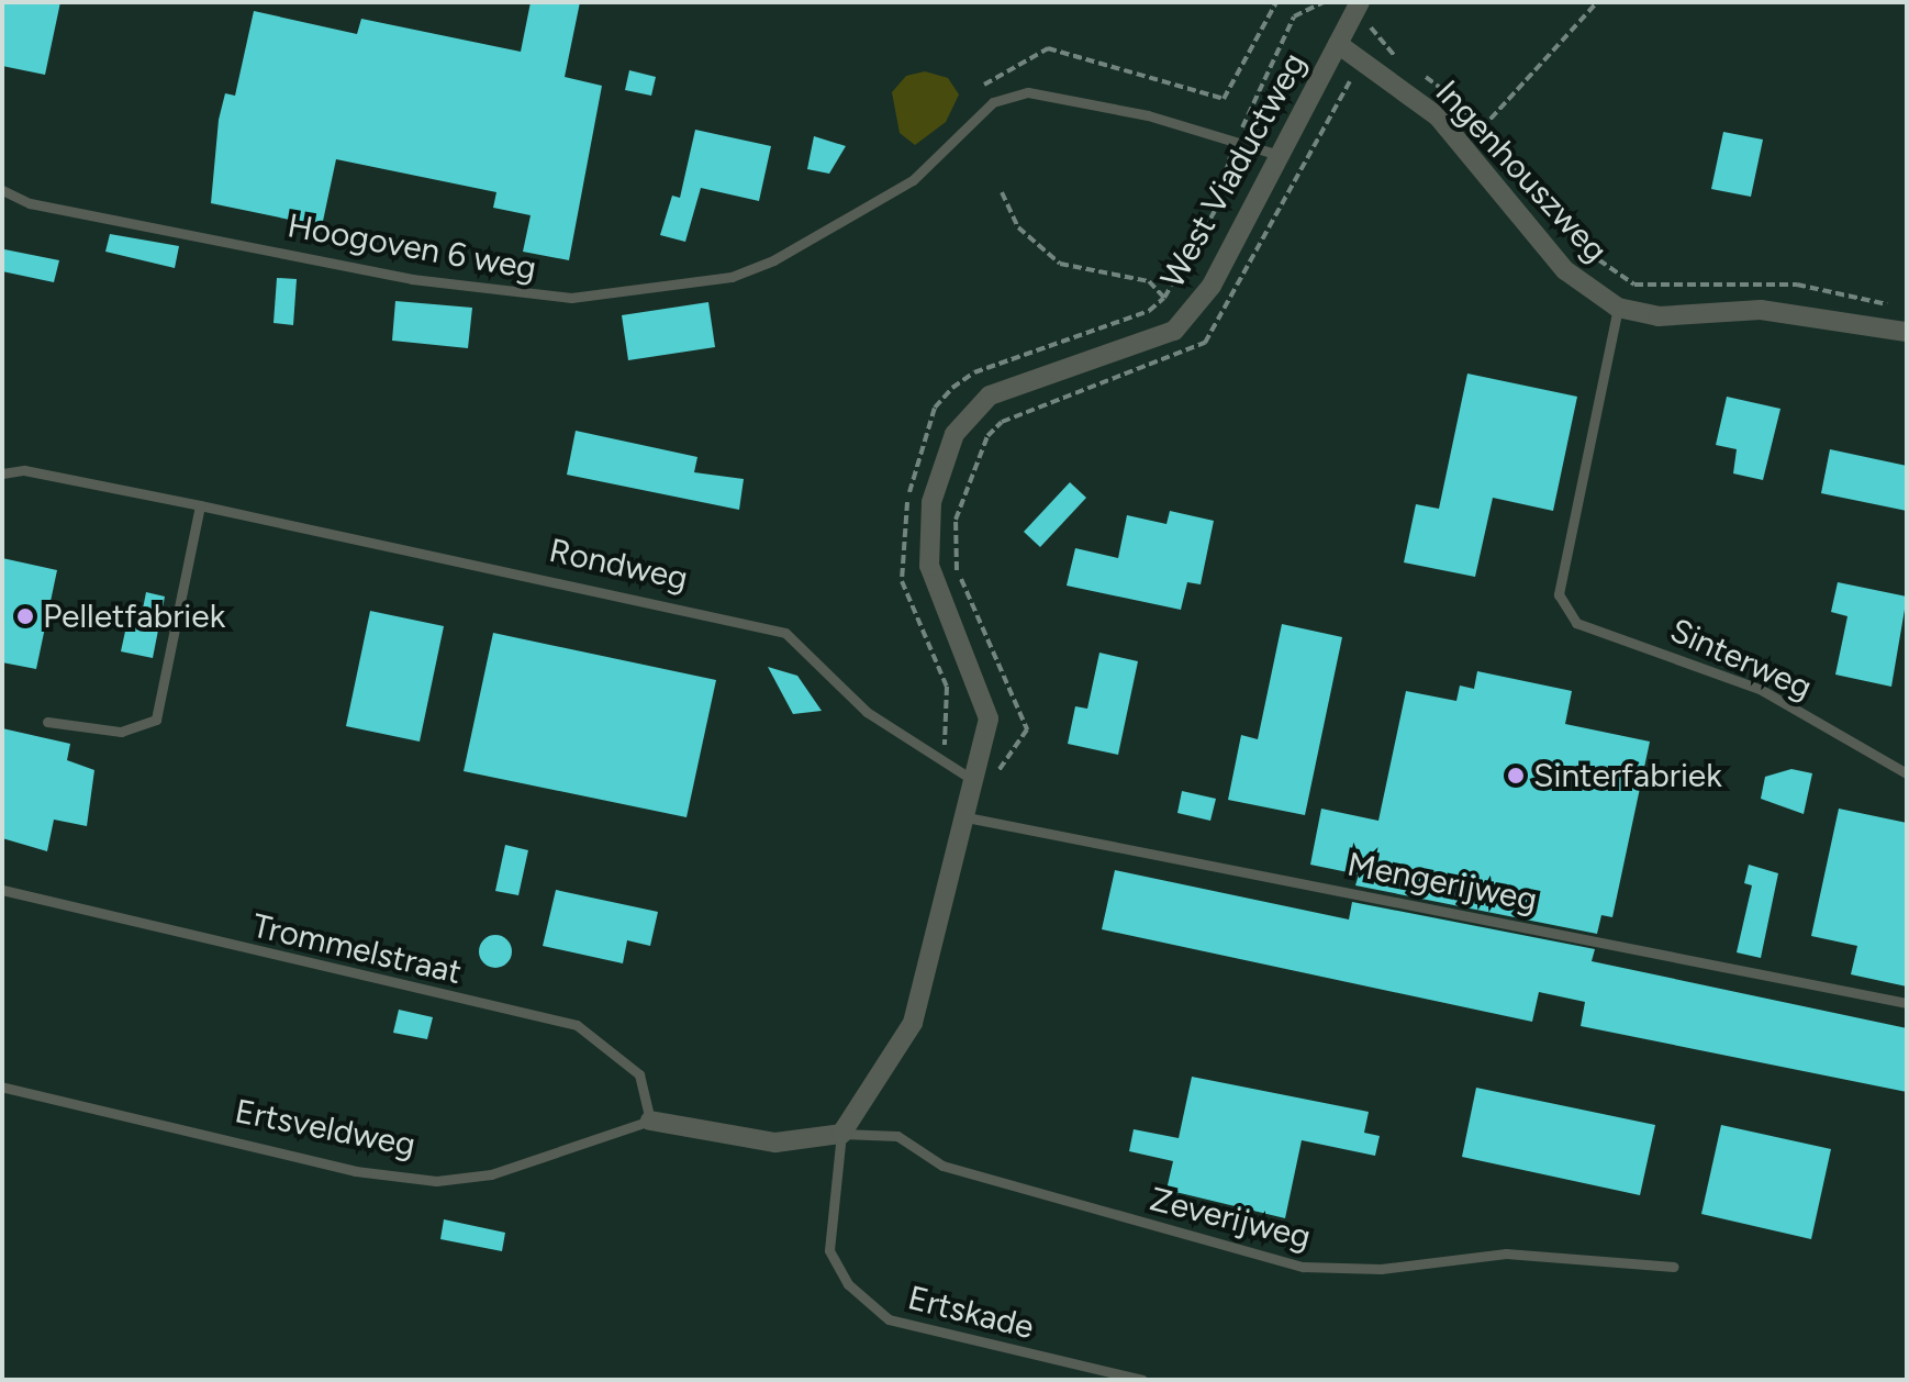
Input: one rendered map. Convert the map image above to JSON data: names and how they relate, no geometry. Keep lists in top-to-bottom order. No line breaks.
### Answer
{"streets":{"street":["West Viaductweg","Ingenhouszweg","Ertsveldweg"],"lane":["Hoogoven 6 weg","Rondweg","Sinterweg","Mengerijweg","Trommelstraat","Zeverijweg","Ertskade"]},"crossings":[["West Viaductweg","Ingenhouszweg"],["West Viaductweg","Hoogoven 6 weg"],["West Viaductweg","Rondweg"],["Ingenhouszweg","Sinterweg"],["Trommelstraat","Ertsveldweg"],["Ertsveldweg","Zeverijweg"],["Ertsveldweg","Ertskade"],["Zeverijweg","Ertskade"]],"places":["Pelletfabriek","Sinterfabriek"]}
